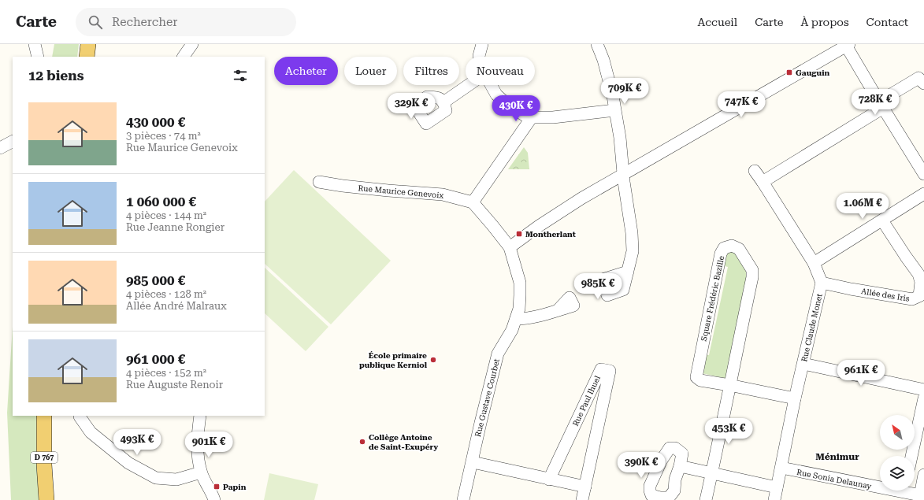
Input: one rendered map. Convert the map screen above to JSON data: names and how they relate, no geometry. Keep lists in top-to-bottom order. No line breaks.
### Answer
{"streets":{"main road":["D 767"],"street":["Rue Maurice Genevoix","Allée des Iris","Square Frédéric Bazille","Rue Claude Monet","Rue Gustave Courbet","Rue Paul Ihuel","Rue Sonia Delaunay"]},"crossings":[["Allée des Iris","Rue Claude Monet"],["Rue Claude Monet","Rue Sonia Delaunay"]],"districts":["Ménimur"],"places":{"transit":["Gauguin","Montherlant","Papin"],"other":["École primaire publique Kerniol","Collège Antoine de Saint-Exupéry"]},"north":"top left","page":{"header":"Carte","search":"Rechercher","nav":["Accueil","Carte","À propos","Contact"],"chip":["Acheter","Louer","Filtres","Nouveau"],"heading":"12 biens","price":["709K €","728K €","747K €","329K €","430K €","1.06M €","985K €","961K €","453K €","493K €","901K €","390K €"],"list":[{"name":"430 000 €","note":"3 pièces · 74 m² · Rue Maurice Genevoix"},{"name":"1 060 000 €","note":"4 pièces · 144 m² · Rue Jeanne Rongier"},{"name":"985 000 €","note":"4 pièces · 128 m² · Allée André Malraux"},{"name":"961 000 €","note":"4 pièces · 152 m² · Rue Auguste Renoir"}]}}
